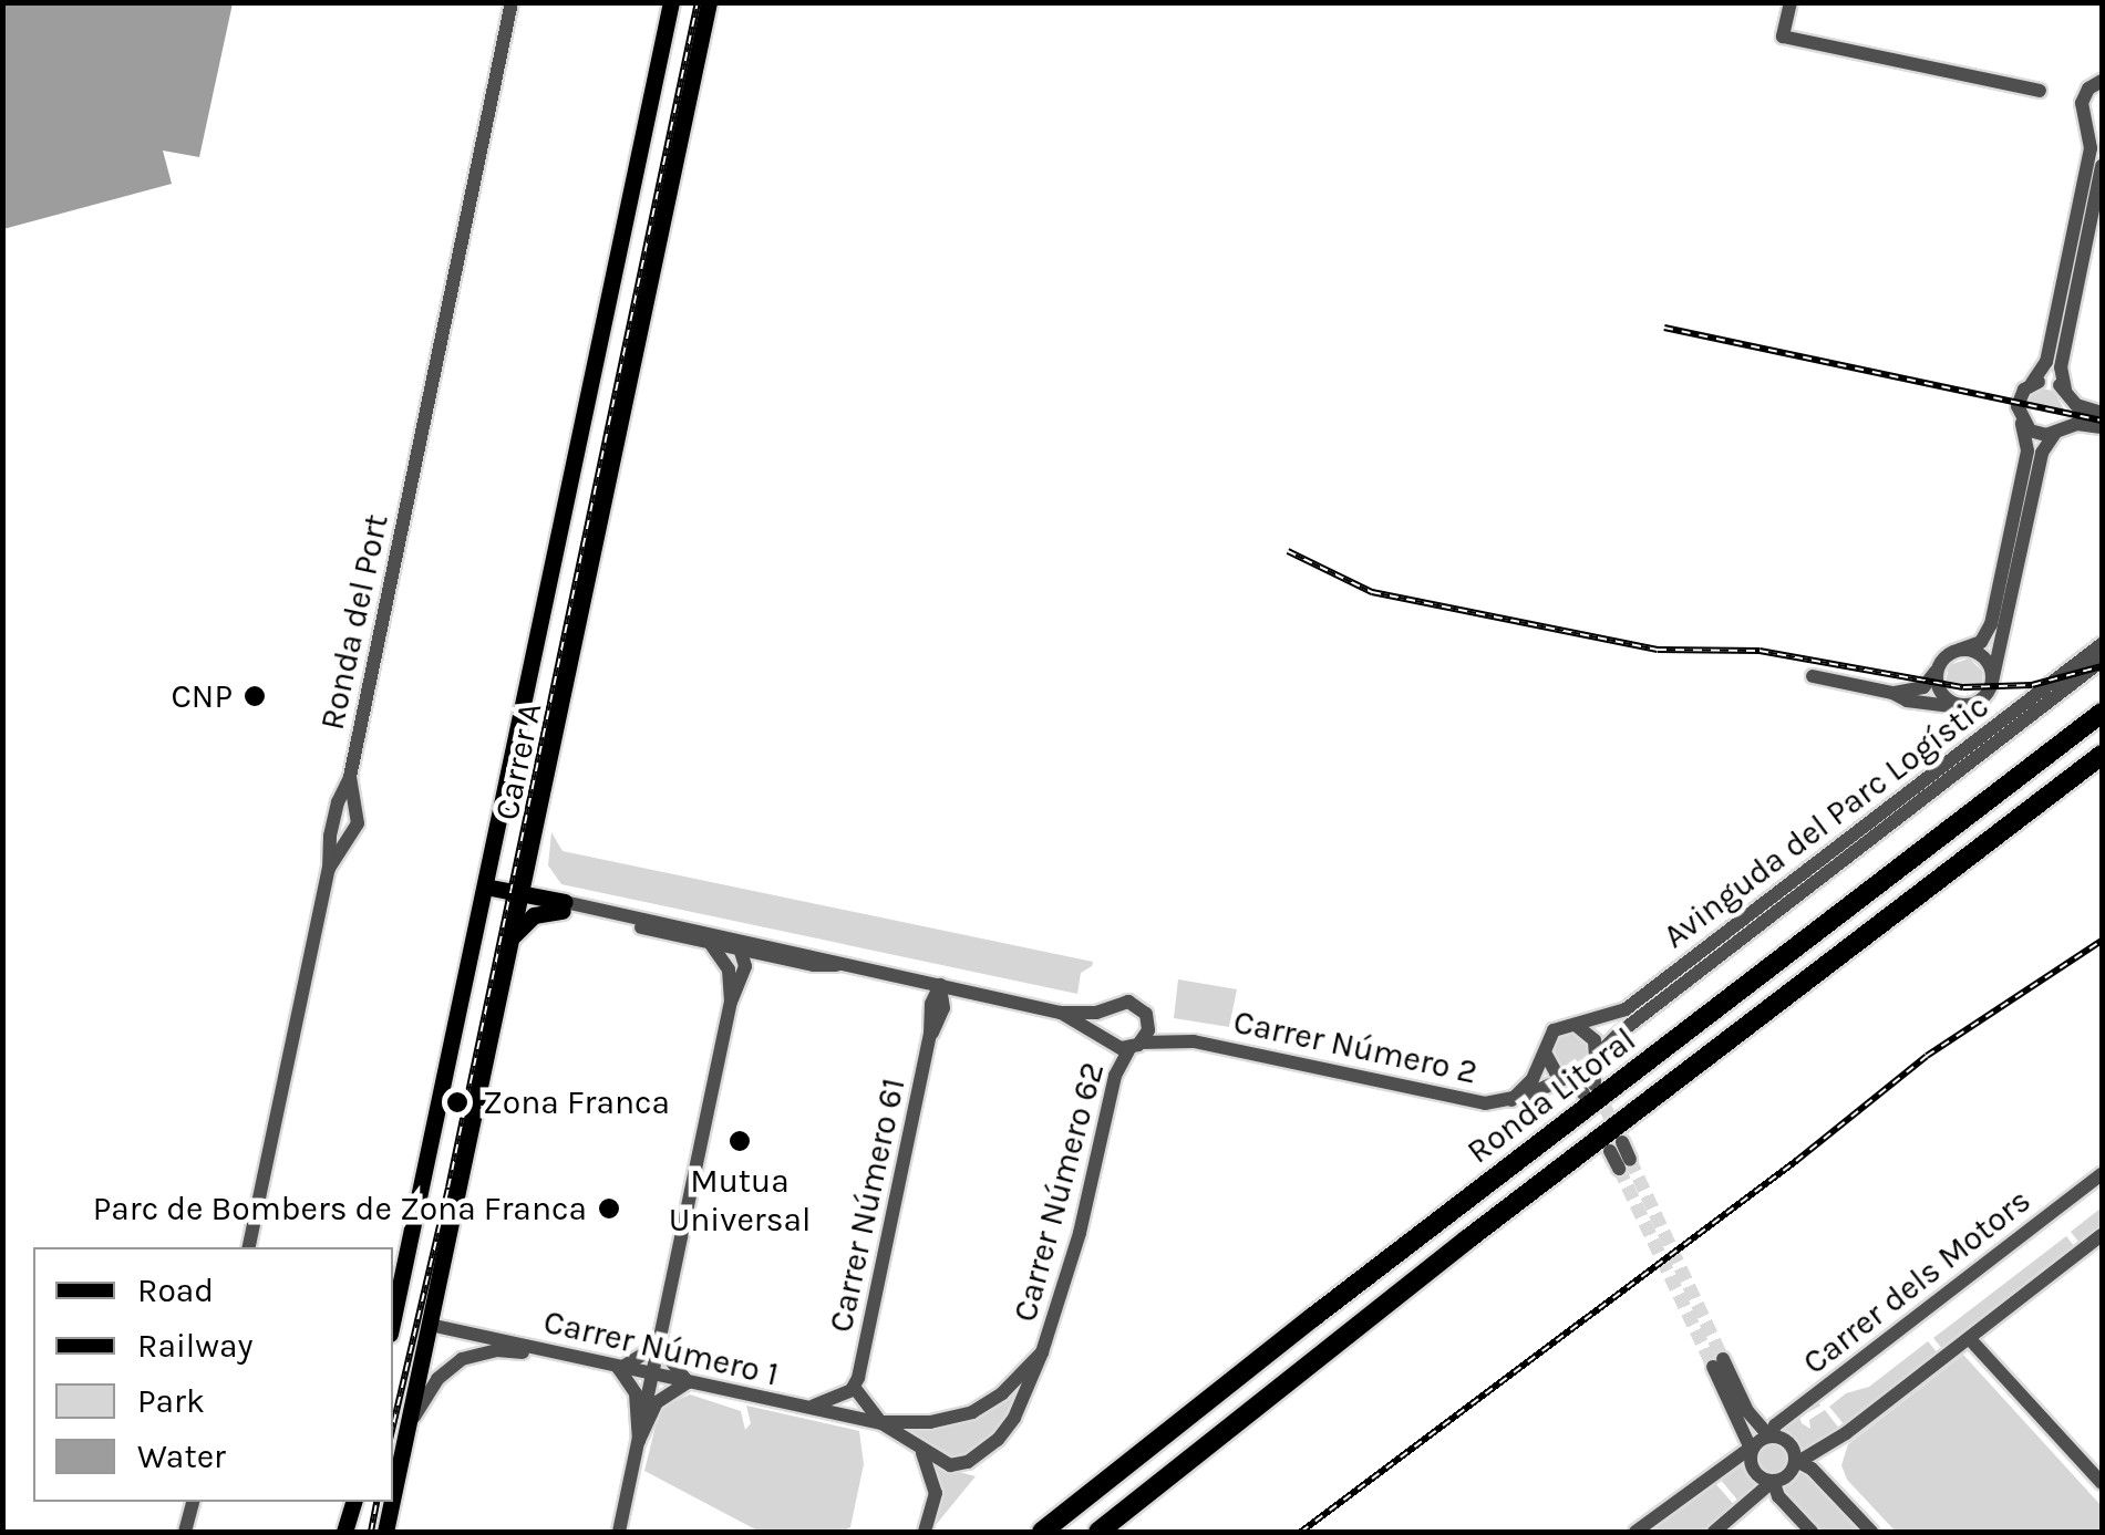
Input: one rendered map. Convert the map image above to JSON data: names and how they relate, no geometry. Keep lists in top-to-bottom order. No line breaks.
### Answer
{"streets":{"highway":["Ronda Litoral"],"main road":["Carrer A"],"street":["Ronda del Port","Avinguda del Parc Logístic","Carrer Número 2","Carrer Número 62","Carrer Número 61","Carrer dels Motors","Carrer Número 1"]},"crossings":[["Carrer A","Carrer Número 1"],["Avinguda del Parc Logístic","Carrer Número 2"],["Carrer Número 2","Carrer Número 62"],["Carrer Número 62","Carrer Número 1"]],"places":["CNP","Zona Franca","Mutua Universal","Parc de Bombers de Zona Franca"],"legend":["Road","Railway","Park","Water"]}
